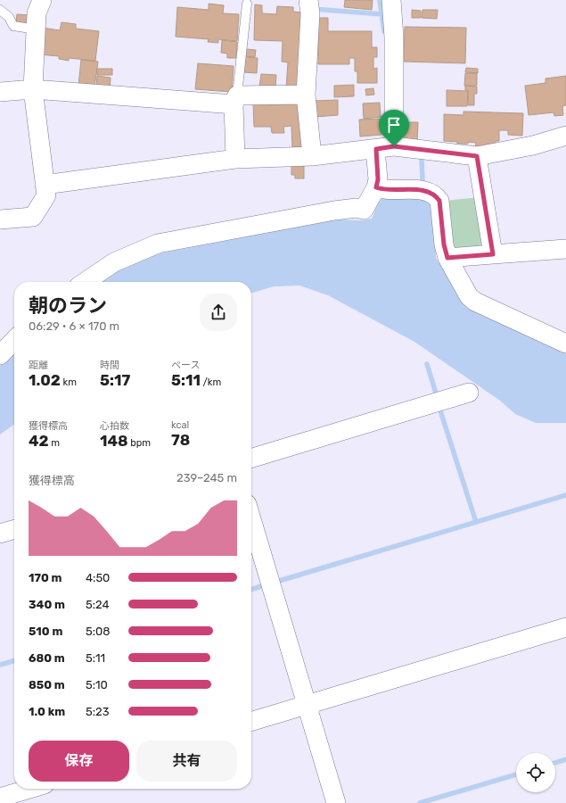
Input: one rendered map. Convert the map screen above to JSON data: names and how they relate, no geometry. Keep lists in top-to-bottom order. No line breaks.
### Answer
{"page":{"heading":["朝のラン","06:29 · 6 × 170 m"],"stats":[["距離","1.02 km"],["時間","5:17"],["ペース","5:11 /km"],["獲得標高","42 m"],["心拍数","148 bpm"],["kcal","78"]],"chart":["獲得標高","239–245 m"],"list":[{"name":"170 m","note":"4:50"},{"name":"340 m","note":"5:24"},{"name":"510 m","note":"5:08"},{"name":"680 m","note":"5:11"},{"name":"850 m","note":"5:10"},{"name":"1.0 km","note":"5:23"}],"buttons":["保存","共有"]}}
